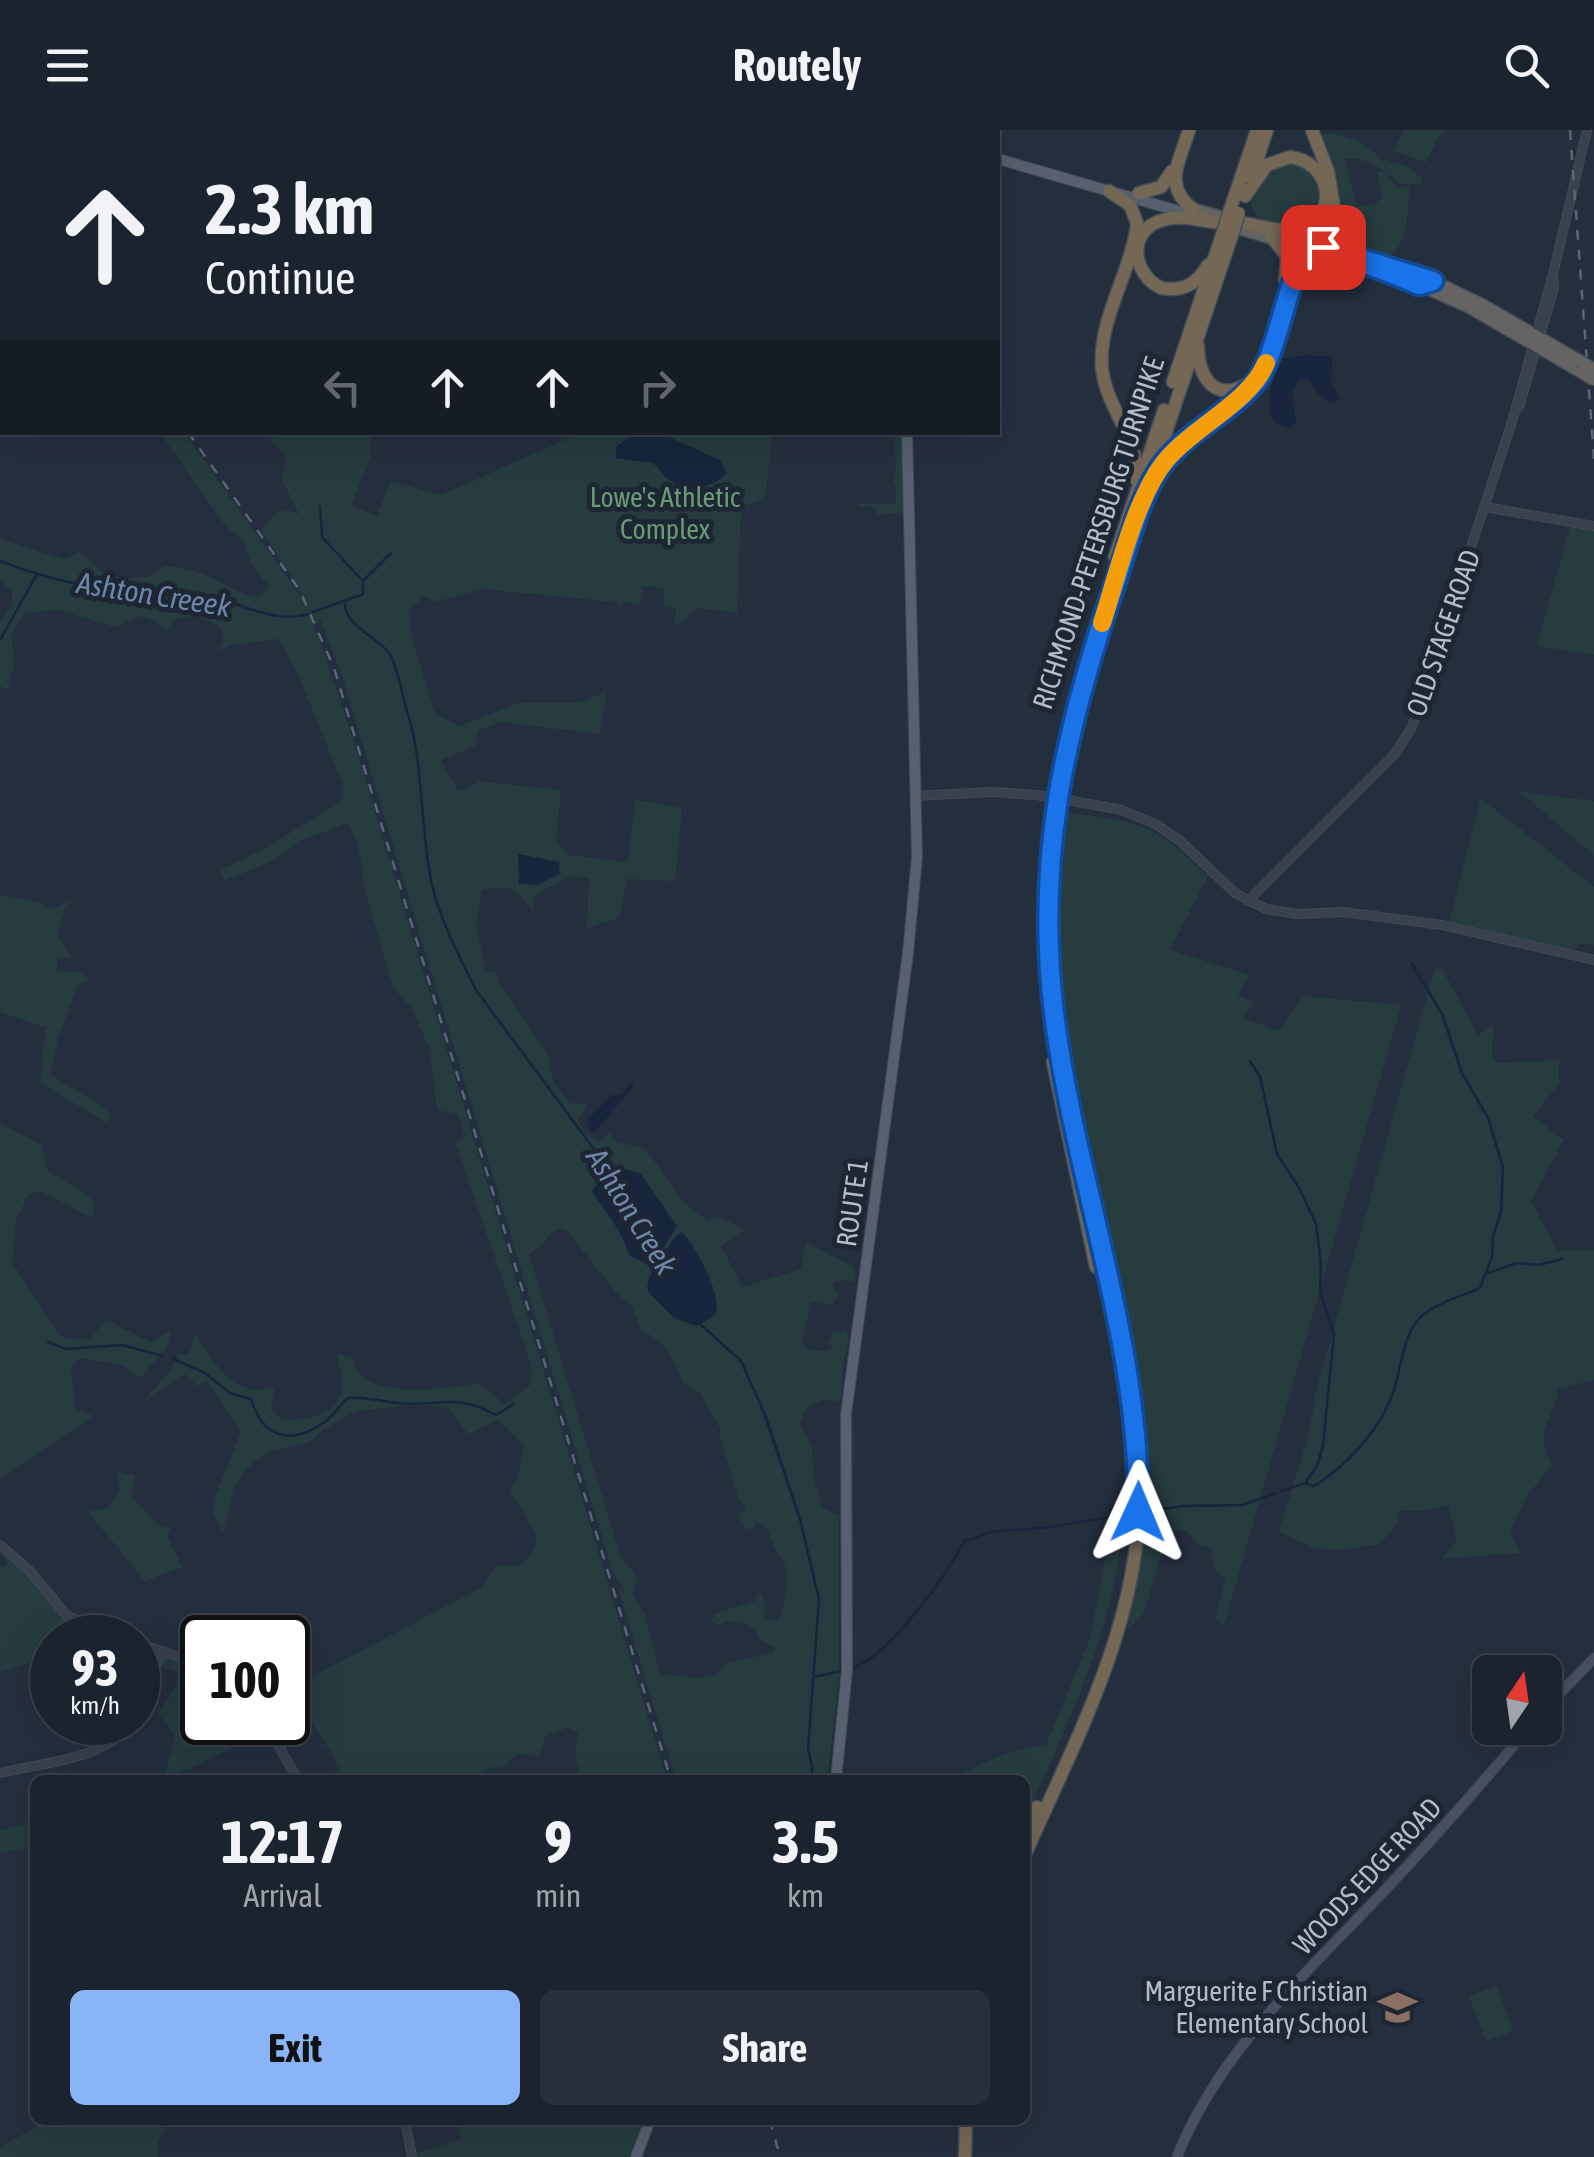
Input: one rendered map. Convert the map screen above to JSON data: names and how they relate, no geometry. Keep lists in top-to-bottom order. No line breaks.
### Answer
{"streets":{"highway":["RICHMOND-PETERSBURG TURNPIKE"],"main road":["ROUTE 1","WOODS EDGE ROAD"],"street":["OLD STAGE ROAD"]},"water":["Ashton Creeek","Ashton Creek"],"parks":["Lowe's Athletic Complex"],"places":{"school or university":["Marguerite F Christian Elementary School"]},"north":"top","page":{"header":"Routely","turn":["2.3 km","Continue"],"speed":"93 km/h","limit":"100","eta":["12:17","Arrival","9","min","3.5","km"],"buttons":["Exit","Share"]}}
